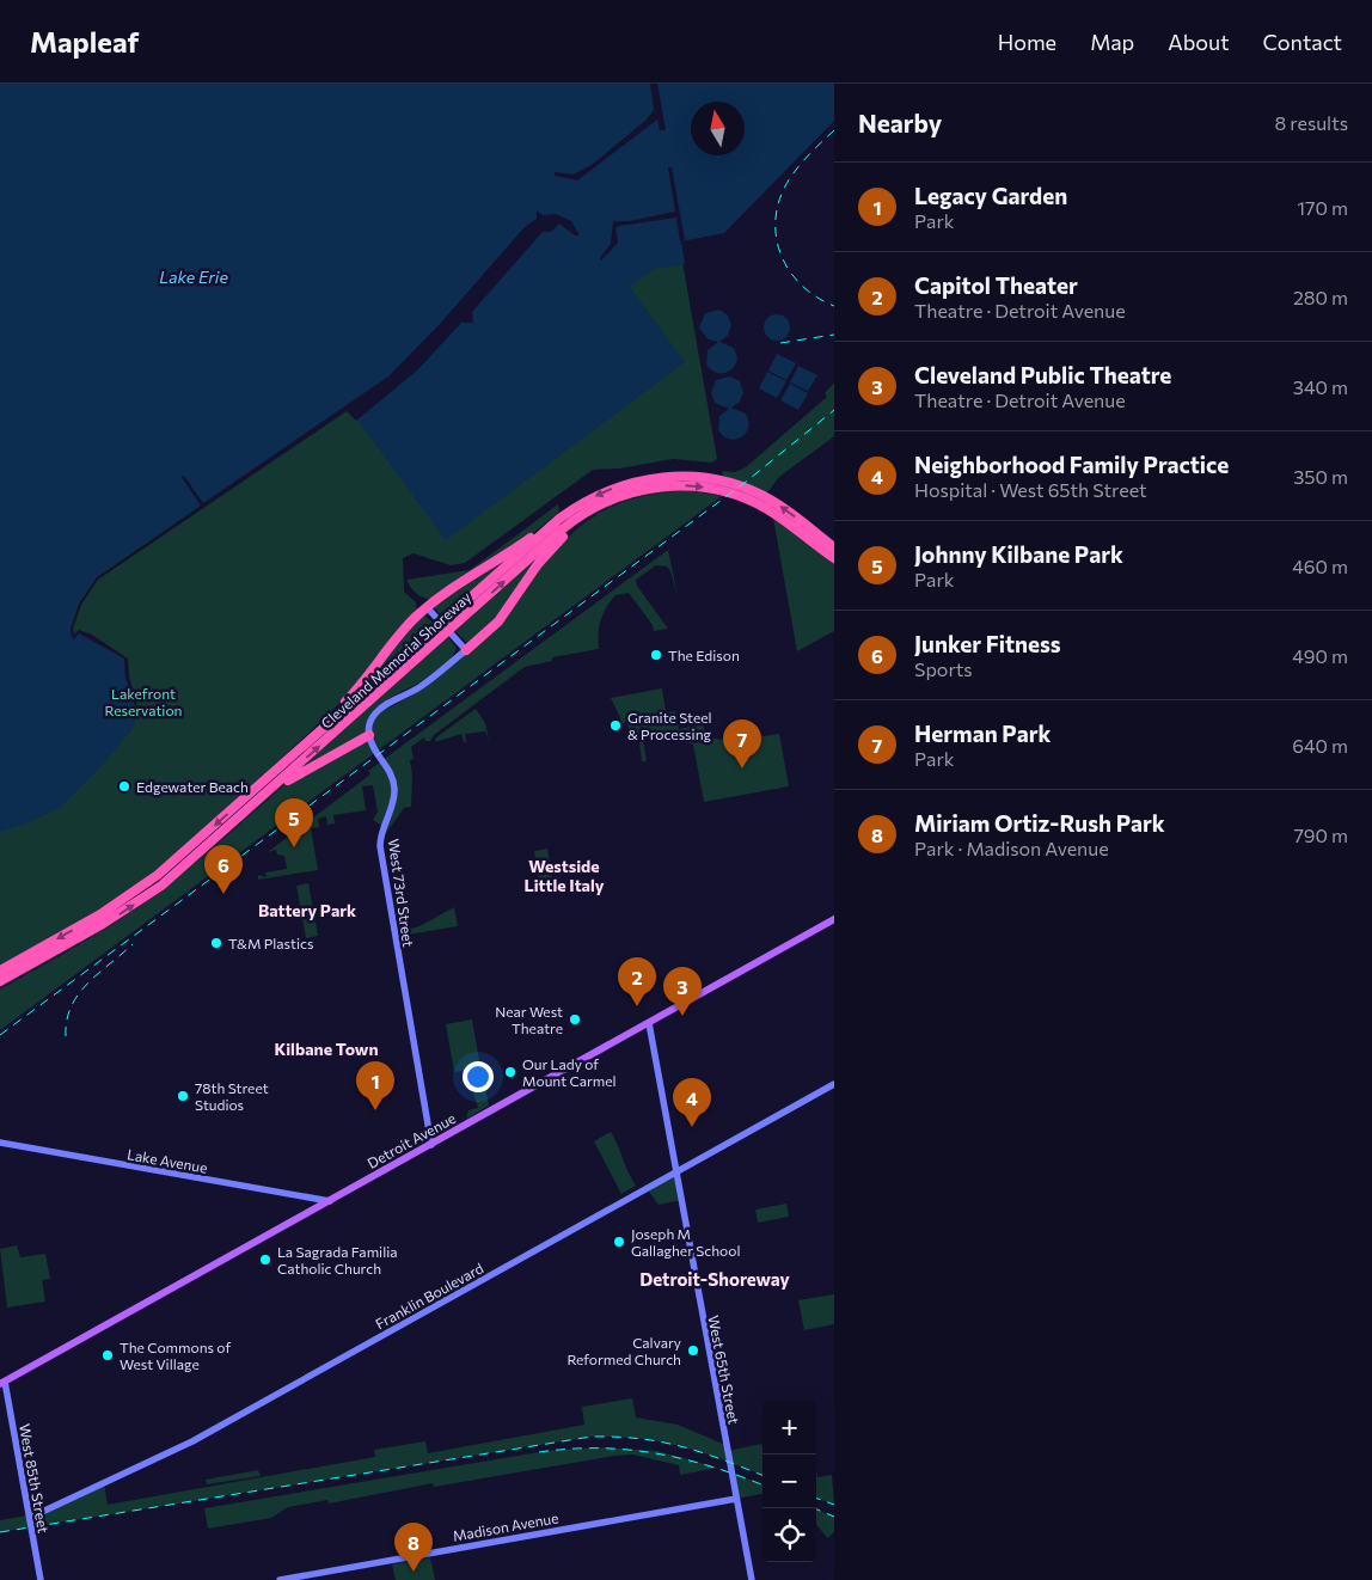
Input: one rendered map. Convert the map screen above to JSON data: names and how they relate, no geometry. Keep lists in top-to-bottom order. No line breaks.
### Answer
{"streets":{"highway":["Cleveland Memorial Shoreway"],"main road":["Detroit Avenue"],"street":["West 73rd Street","Lake Avenue","Franklin Boulevard","West 65th Street","West 85th Street","Madison Avenue"]},"crossings":[["West 73rd Street","Detroit Avenue"],["Detroit Avenue","Lake Avenue"],["Detroit Avenue","West 65th Street"],["Detroit Avenue","West 85th Street"],["Franklin Boulevard","West 65th Street"],["Franklin Boulevard","West 85th Street"],["West 65th Street","Madison Avenue"]],"districts":["Westside Little Italy","Battery Park","Kilbane Town","Detroit-Shoreway"],"water":["Lake Erie"],"parks":["Lakefront Reservation"],"places":["The Edison","Granite Steel & Processing","Edgewater Beach","T&M Plastics","Near West Theatre","Our Lady of Mount Carmel","78th Street Studios","Joseph M Gallagher School","La Sagrada Familia Catholic Church","Calvary Reformed Church","The Commons of West Village"],"north":"top","page":{"header":"Mapleaf","nav":["Home","Map","About","Contact"],"heading":["Nearby","8 results"],"list":[{"mark":"1","name":"Legacy Garden","note":"Park","value":"170 m"},{"mark":"2","name":"Capitol Theater","note":"Theatre · Detroit Avenue","value":"280 m"},{"mark":"3","name":"Cleveland Public Theatre","note":"Theatre · Detroit Avenue","value":"340 m"},{"mark":"4","name":"Neighborhood Family Practice","note":"Hospital · West 65th Street","value":"350 m"},{"mark":"5","name":"Johnny Kilbane Park","note":"Park","value":"460 m"},{"mark":"6","name":"Junker Fitness","note":"Sports","value":"490 m"},{"mark":"7","name":"Herman Park","note":"Park","value":"640 m"},{"mark":"8","name":"Miriam Ortiz-Rush Park","note":"Park · Madison Avenue","value":"790 m"}],"pins":["7","5","6","2","3","1","4","8"],"map_buttons":["+","−"]}}
